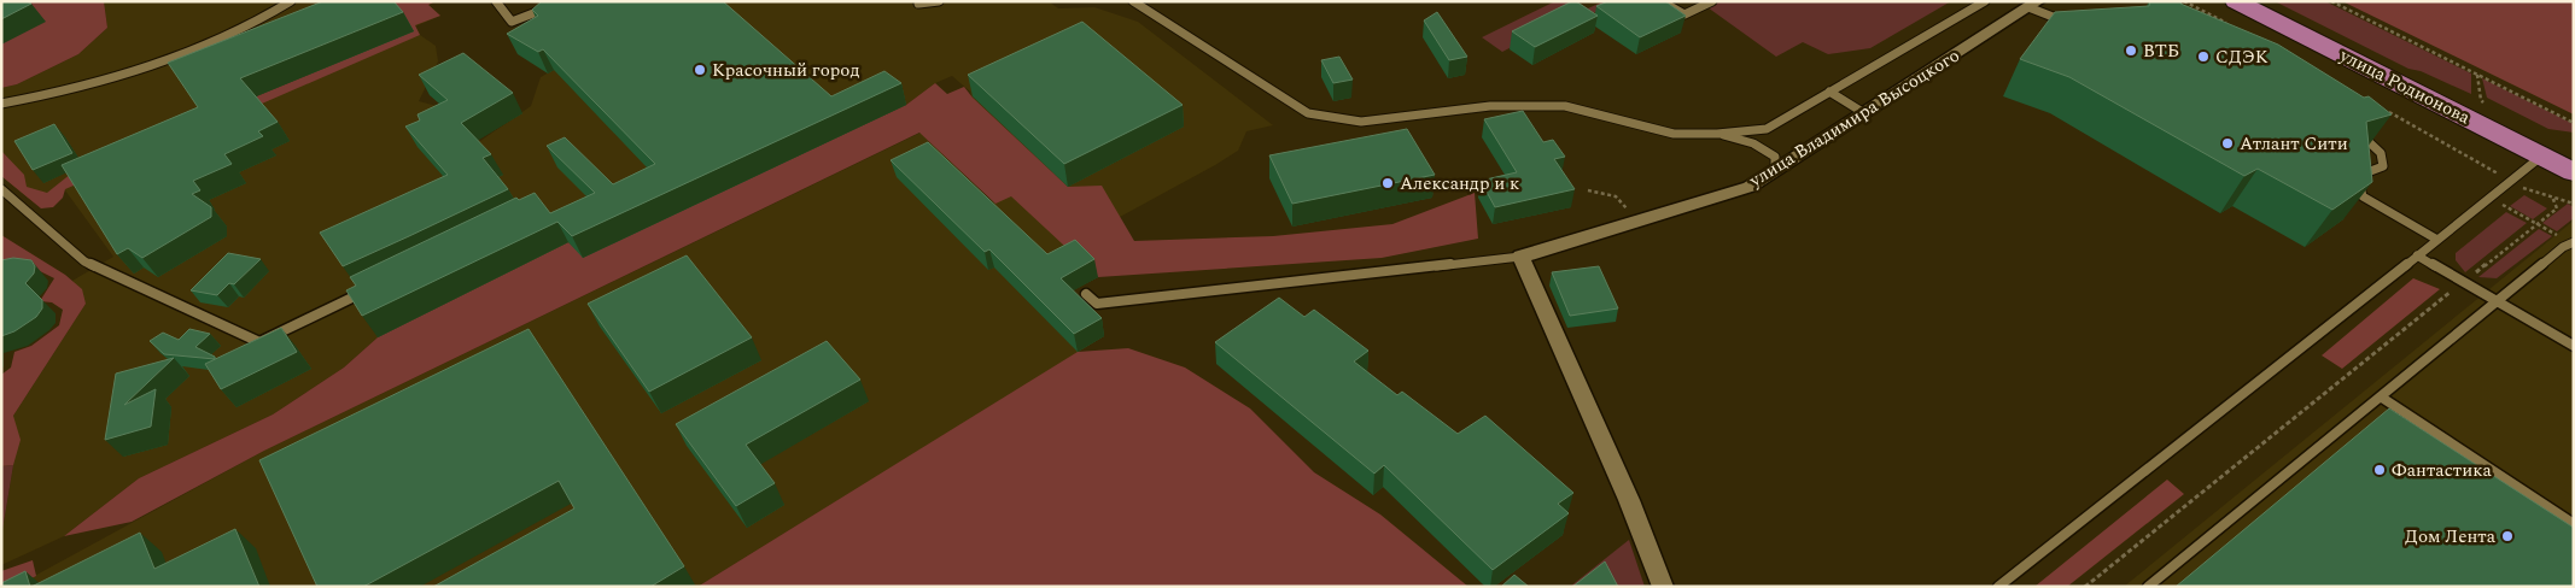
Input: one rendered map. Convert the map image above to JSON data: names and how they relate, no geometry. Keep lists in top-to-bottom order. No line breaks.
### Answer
{"streets":{"main road":["улица Родионова"],"street":["улица Владимира Высоцкого"]},"places":["ВТБ","СДЭК","Красочный город","Атлант Сити","Александр и к","Фантастика","Дом Лента"]}
